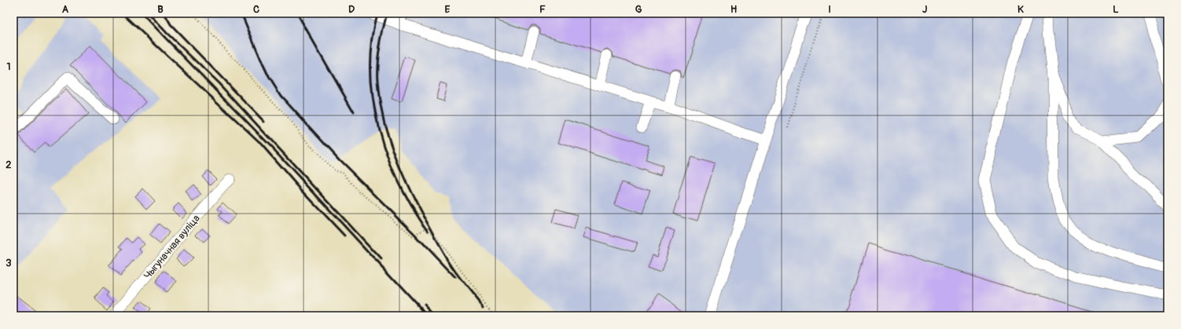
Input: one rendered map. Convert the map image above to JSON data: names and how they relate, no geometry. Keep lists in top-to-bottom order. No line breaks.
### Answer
{"streets":{"street":["Чыгуначная вуліца"]},"grid":{"columns":["A","B","C","D","E","F","G","H","I","J","K","L"],"rows":["1","2","3"]}}
